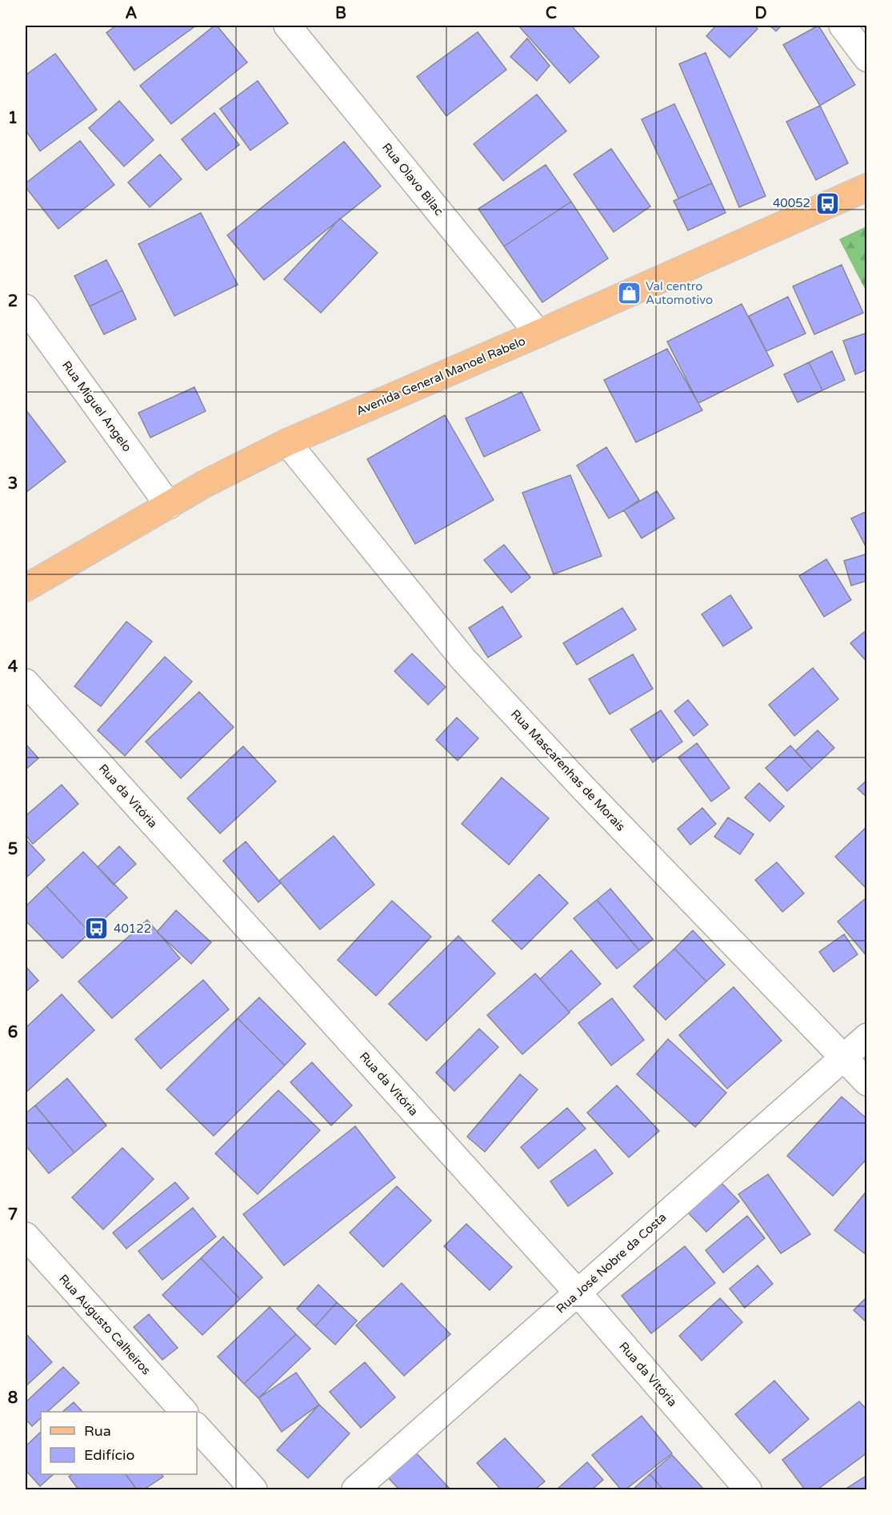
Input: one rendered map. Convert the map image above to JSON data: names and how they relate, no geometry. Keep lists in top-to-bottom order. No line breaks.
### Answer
{"streets":{"main road":["Avenida General Manoel Rabelo"],"street":["Rua Olavo Bilac","Rua Miguel Angelo","Rua Mascarenhas de Morais","Rua da Vitória","Rua José Nobre da Costa","Rua Augusto Calheiros"]},"crossings":[["Rua Olavo Bilac","Avenida General Manoel Rabelo"],["Avenida General Manoel Rabelo","Rua Miguel Angelo"],["Avenida General Manoel Rabelo","Rua Mascarenhas de Morais"],["Rua Mascarenhas de Morais","Rua José Nobre da Costa"],["Rua da Vitória","Rua José Nobre da Costa"]],"places":{"bus stop":["40052","40122"],"shop":["Val centro Automotivo"]},"legend":["Rua","Edifício"],"grid":{"columns":["A","B","C","D"],"rows":["1","2","3","4","5","6","7","8"]}}
